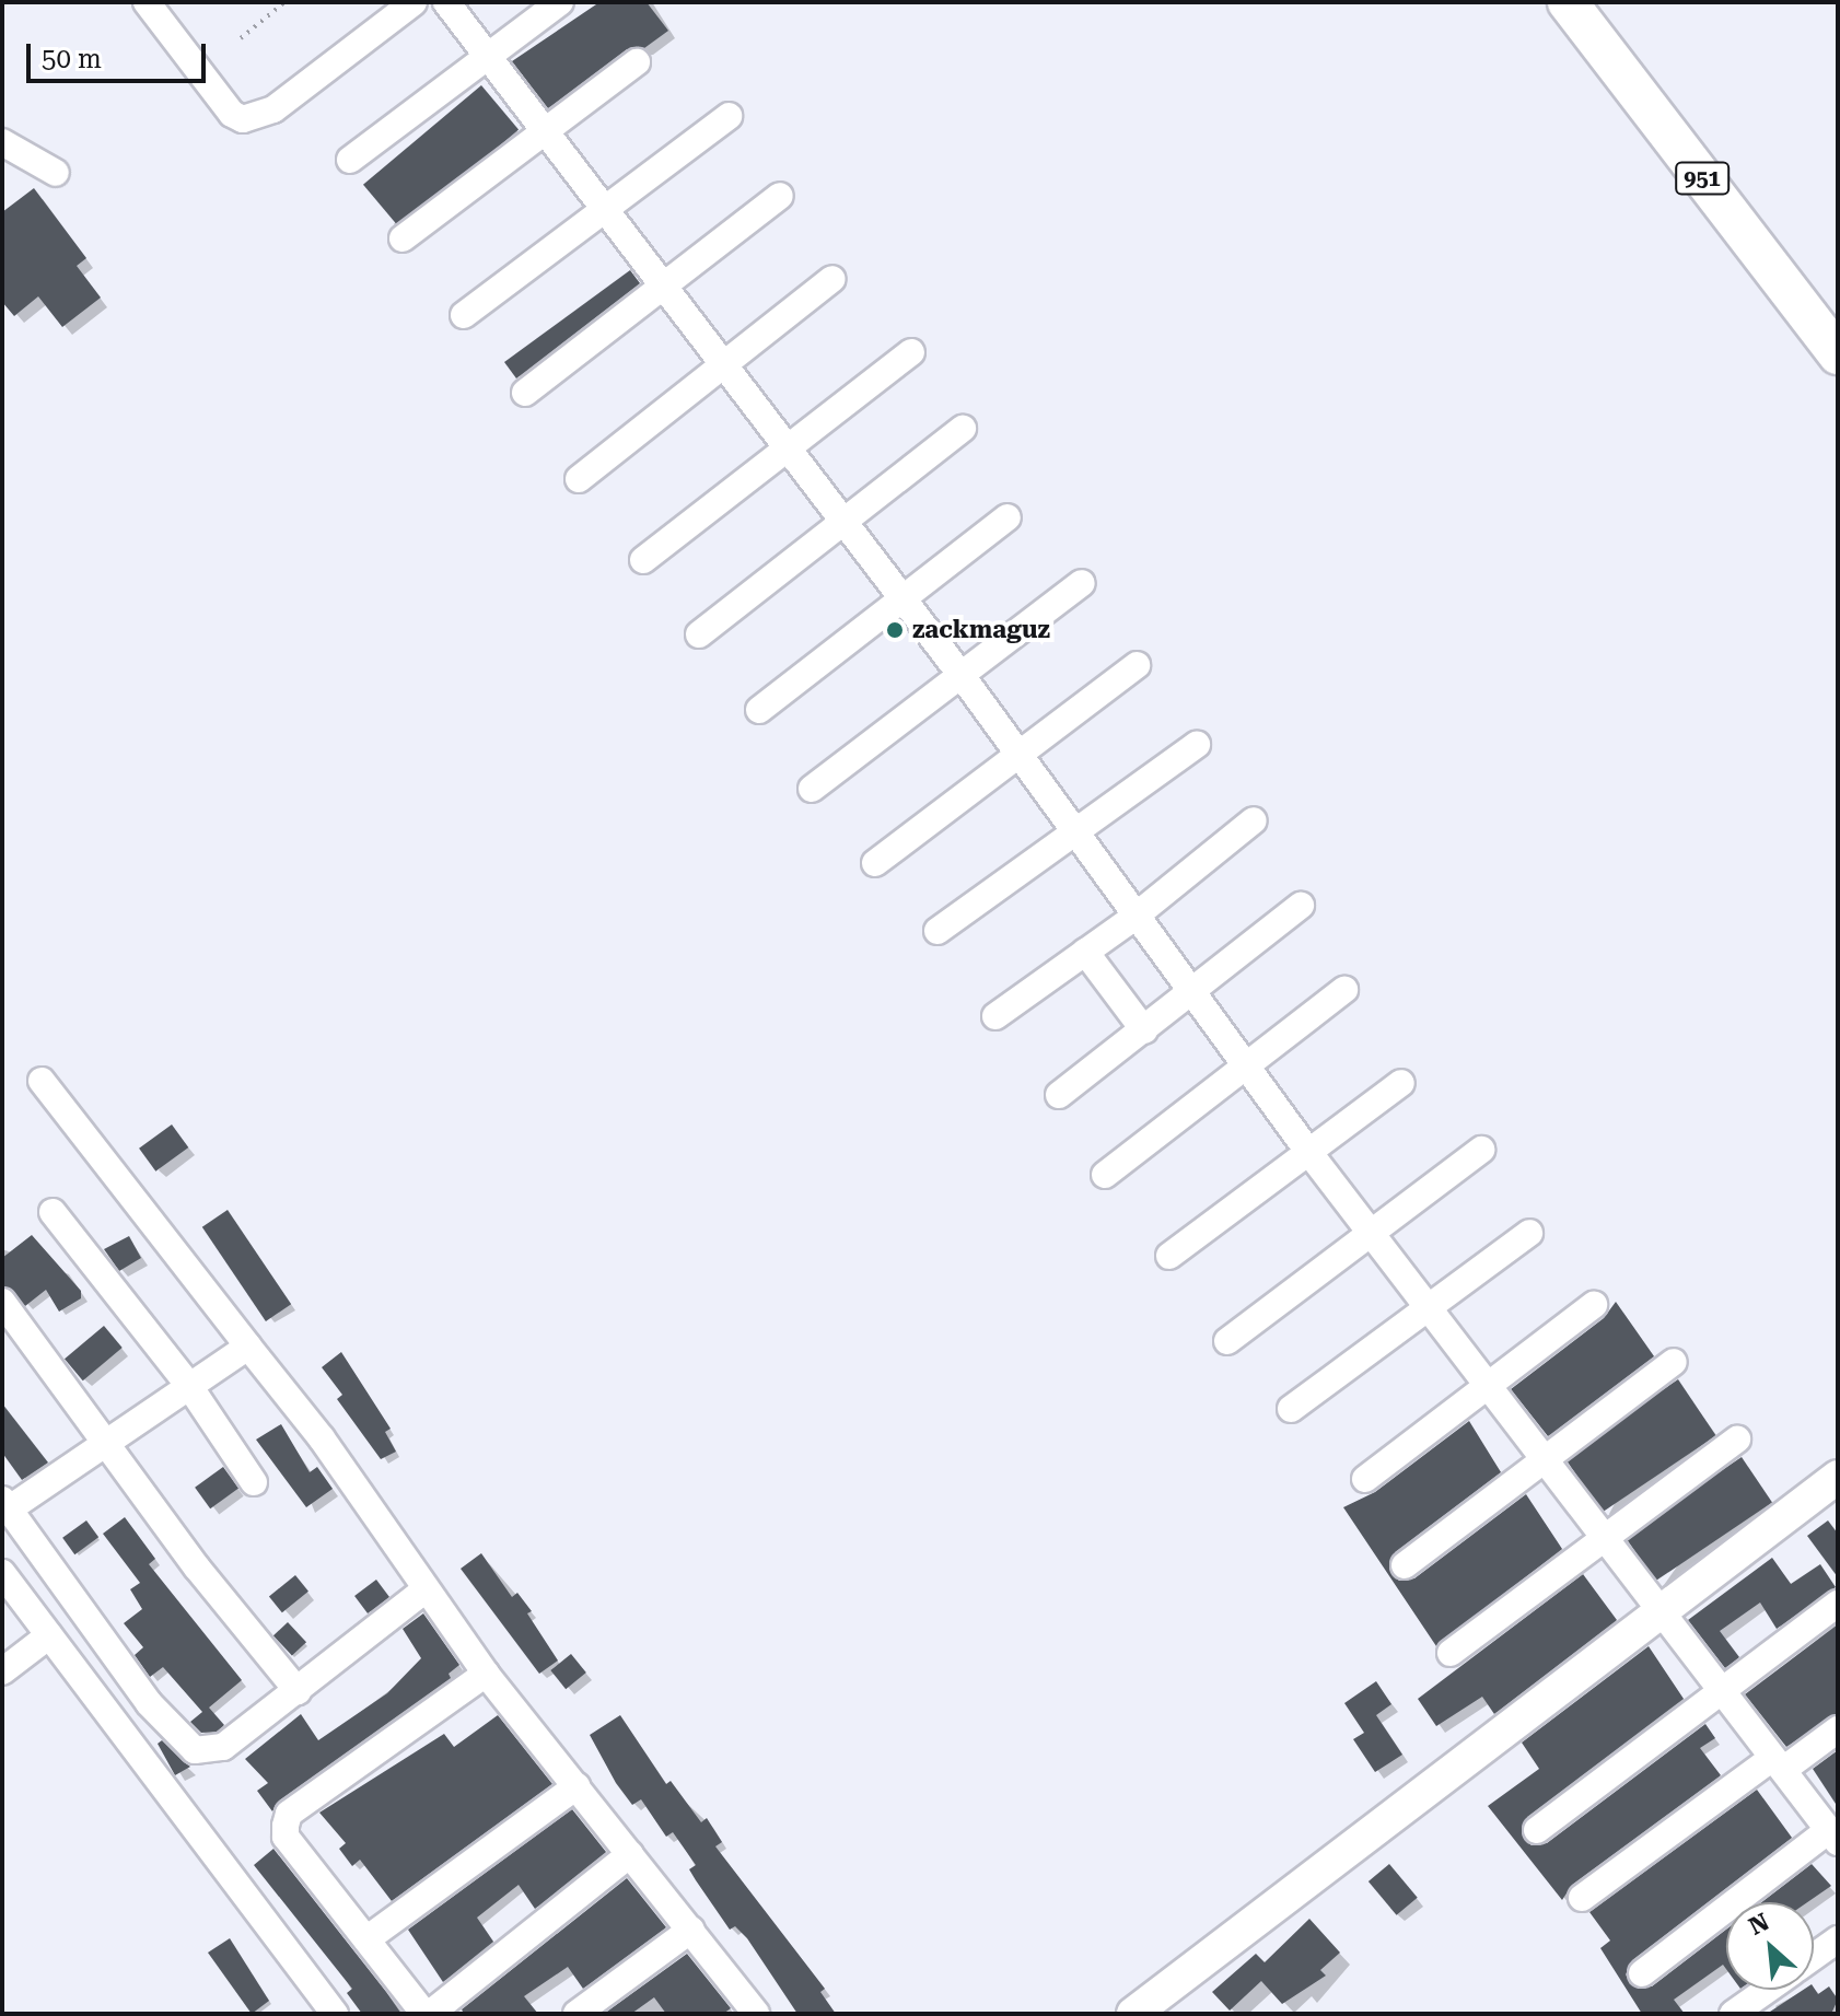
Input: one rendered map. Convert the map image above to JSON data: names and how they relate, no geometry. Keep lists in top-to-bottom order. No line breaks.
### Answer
{"streets":{"main road":["951"]},"places":["zackmaguz"],"scale_bar":"50 m","north":"top left"}
